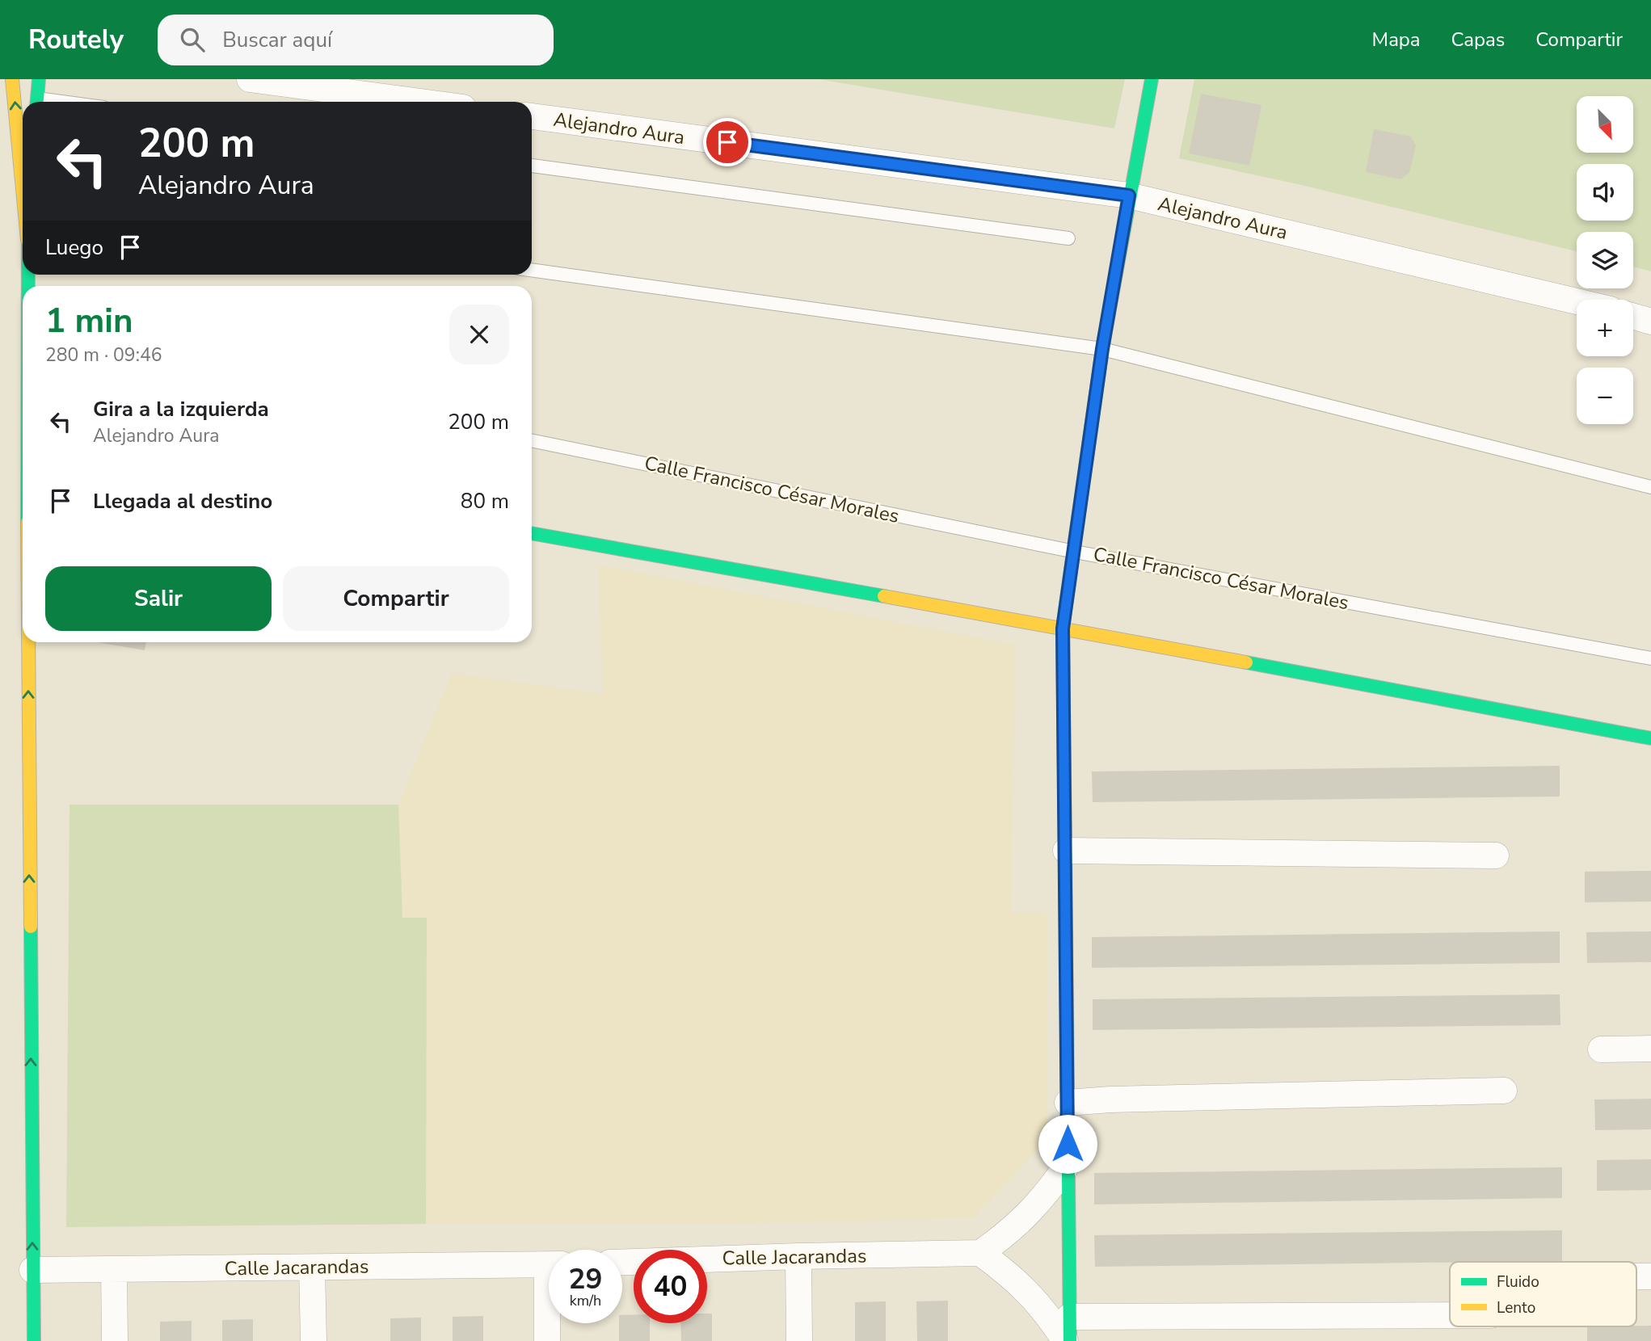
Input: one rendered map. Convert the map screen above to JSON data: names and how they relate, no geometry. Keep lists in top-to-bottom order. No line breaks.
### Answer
{"streets":{"street":["Alejandro Aura","Calle Jacarandas"],"lane":["Calle Francisco César Morales"]},"legend":["Fluido","Lento"],"north":"bottom right","page":{"header":"Routely","search":"Buscar aquí","nav":["Mapa","Capas","Compartir"],"map_buttons":["+","−"],"turn":["200 m","Alejandro Aura"],"then":"Luego","heading":["1 min","280 m · 09:46"],"list":[{"name":"Gira a la izquierda","note":"Alejandro Aura","value":"200 m"},{"name":"Llegada al destino","value":"80 m"}],"buttons":["Salir","Compartir"],"speed":"29 km/h","limit":"40"}}
